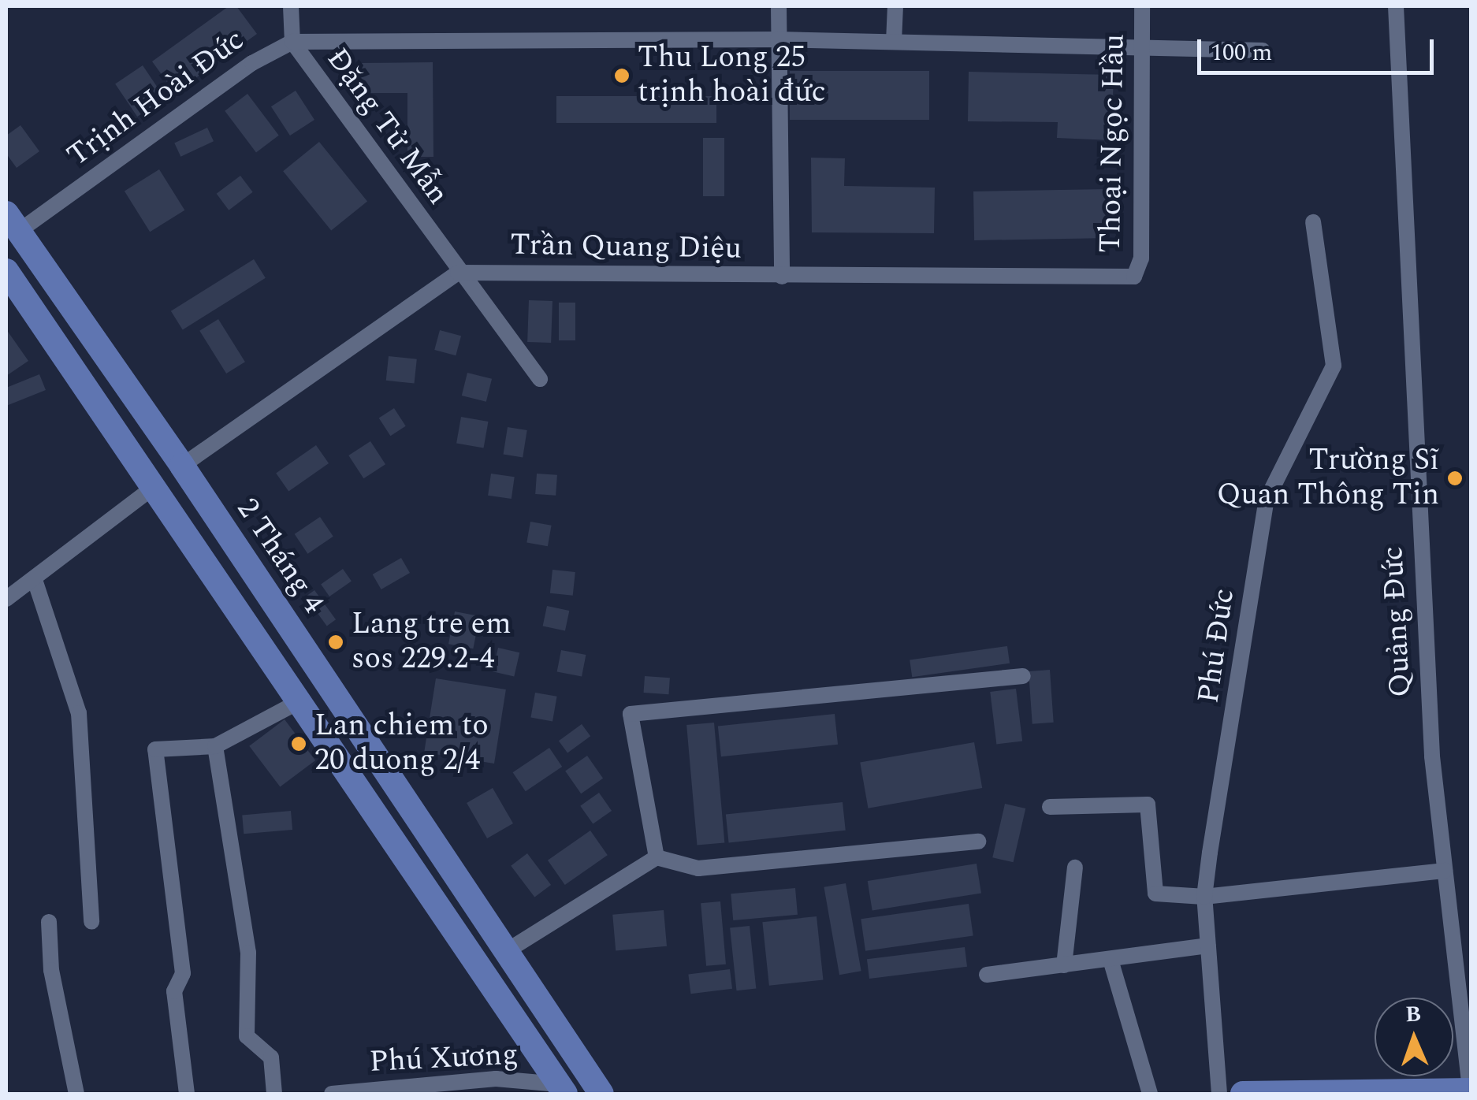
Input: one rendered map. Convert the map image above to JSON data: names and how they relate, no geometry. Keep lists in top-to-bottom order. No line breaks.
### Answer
{"streets":{"main road":["2 Tháng 4"],"street":["Trịnh Hoài Đức","Đặng Tử Mẫn","Thoại Ngọc Hầu","Trần Quang Diệu","Quảng Đức","Phú Đức","Phú Xương"]},"crossings":[["Trịnh Hoài Đức","Đặng Tử Mẫn"],["Trịnh Hoài Đức","Thoại Ngọc Hầu"],["Trịnh Hoài Đức","2 Tháng 4"],["Đặng Tử Mẫn","Trần Quang Diệu"],["Thoại Ngọc Hầu","Trần Quang Diệu"]],"places":["Thu Long 25 trịnh hoài đức","Trường Sĩ Quan Thông Tin","Lang tre em sos 229.2-4","Lan chiem to 20 duong 2/4"],"scale_bar":"100 m","north":"top"}
